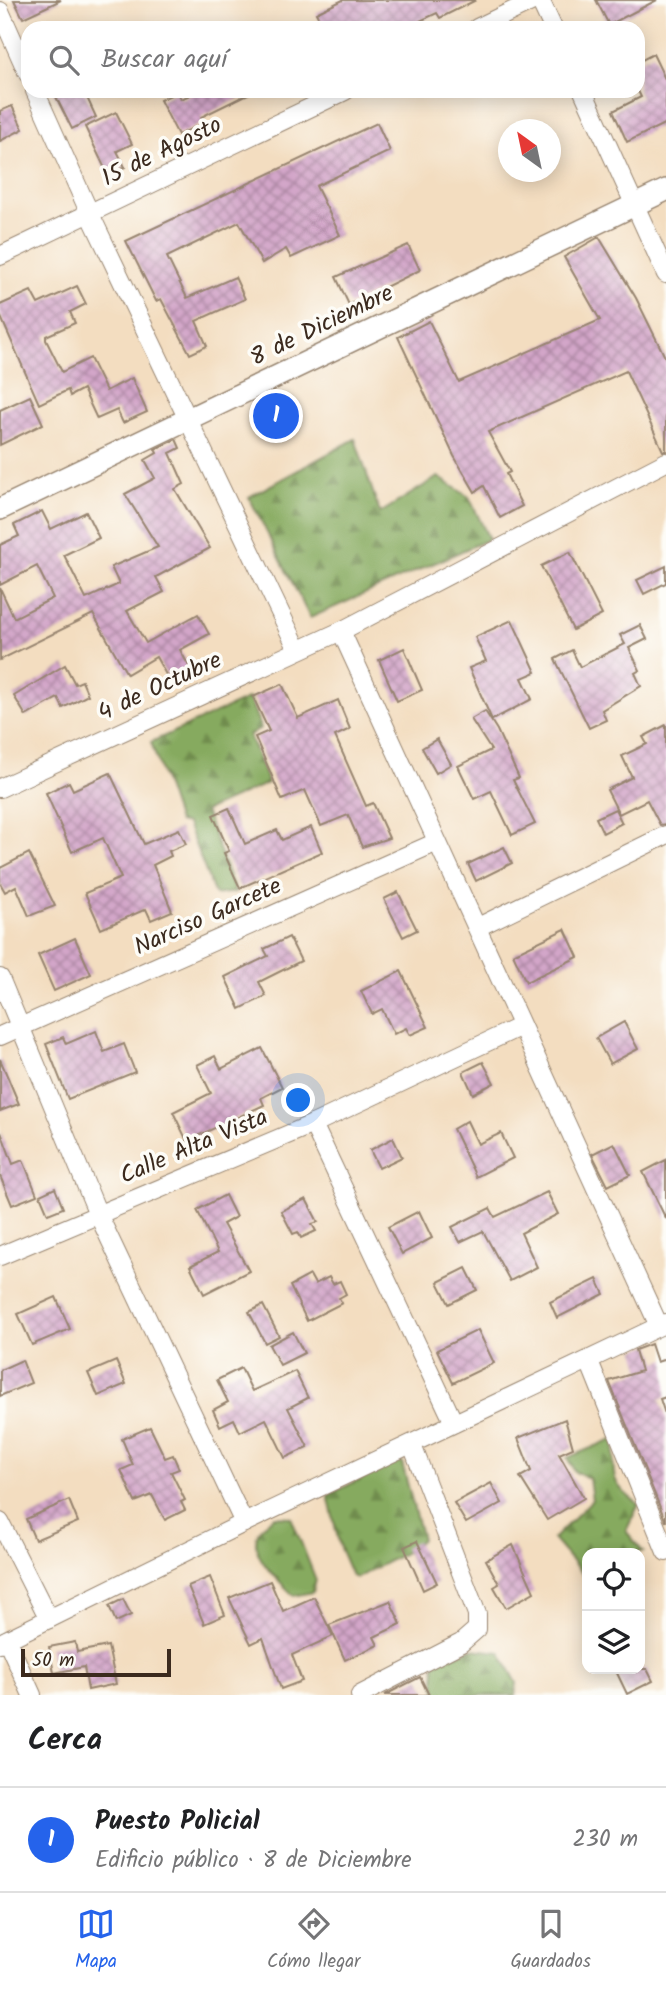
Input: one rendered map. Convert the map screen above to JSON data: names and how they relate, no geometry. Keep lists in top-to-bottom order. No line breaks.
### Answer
{"streets":{"street":["15 de Agosto","8 de Diciembre","4 de Octubre","Narciso Garcete","Calle Alta Vista"]},"scale_bar":"50 m","north":"top left","page":{"search":"Buscar aquí","pins":"1","scale":"50 m","heading":"Cerca","list":[{"mark":"1","name":"Puesto Policial","note":"Edificio público · 8 de Diciembre","value":"230 m"}],"nav":["Mapa","Cómo llegar","Guardados"]}}
